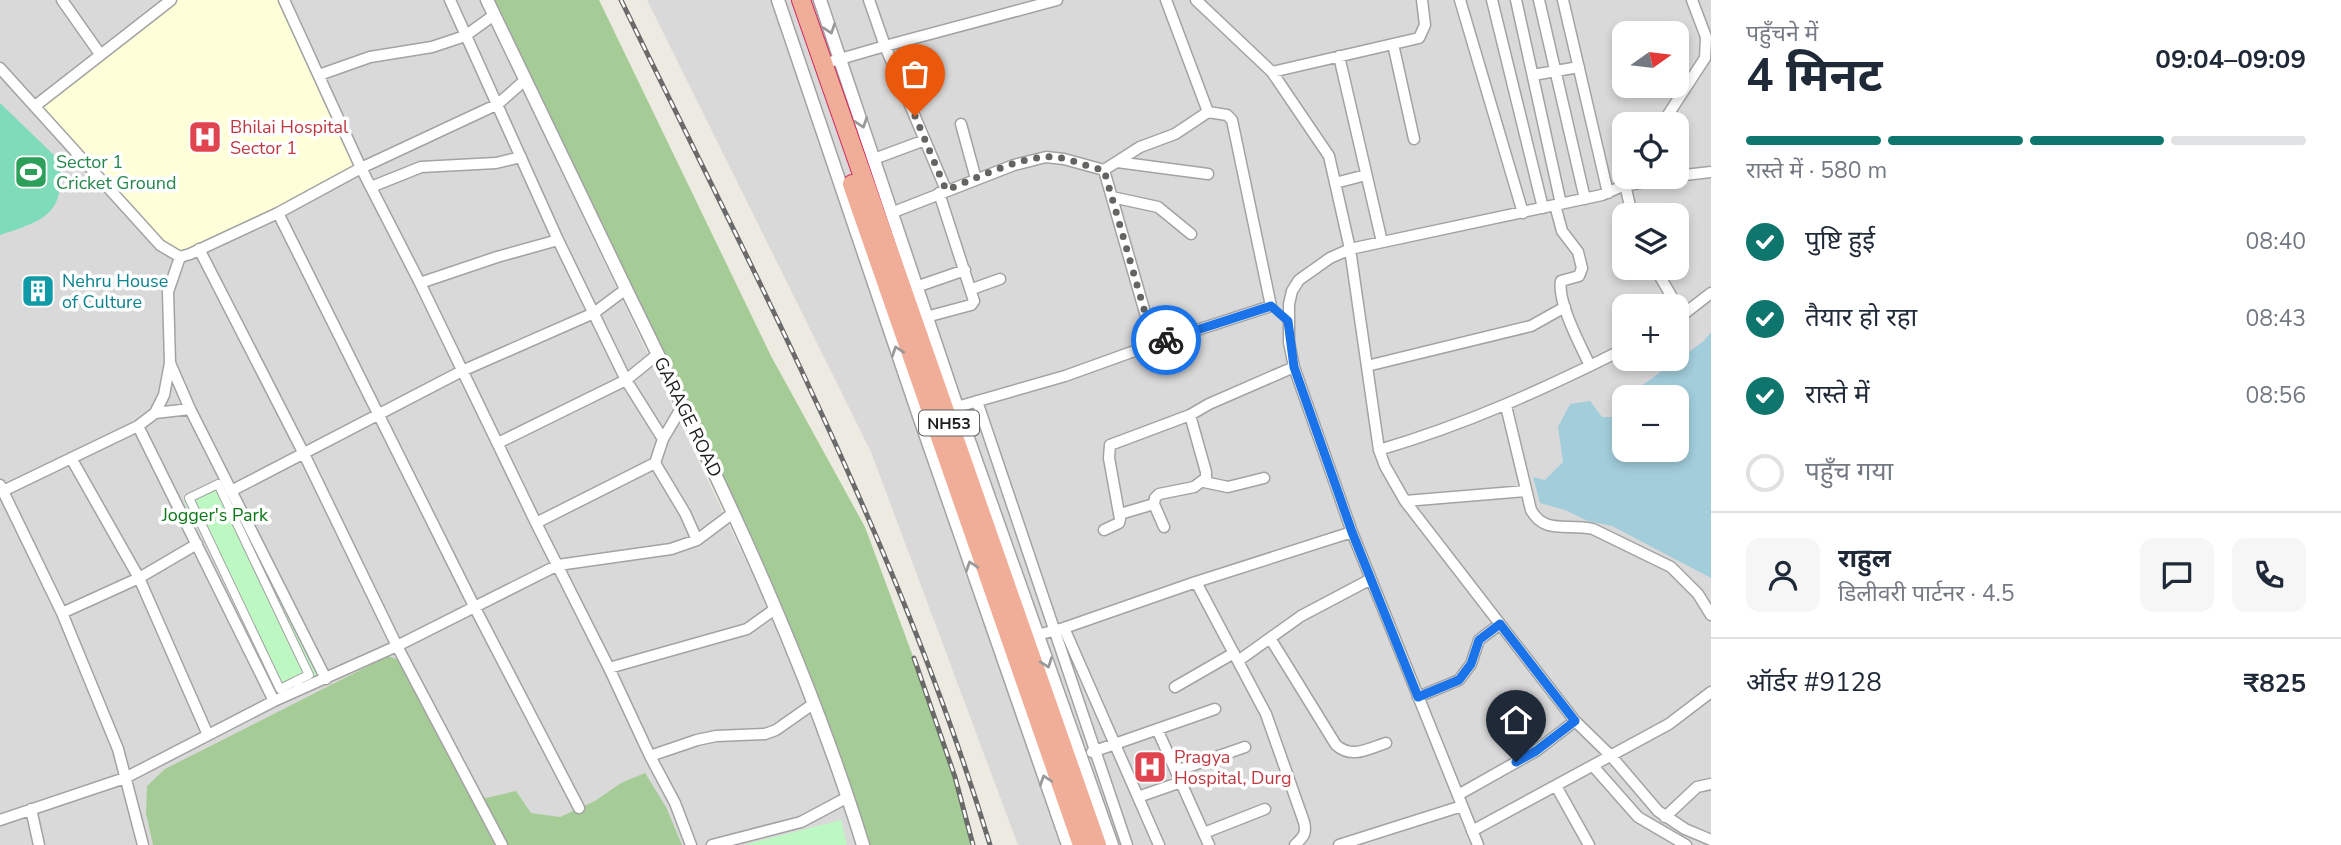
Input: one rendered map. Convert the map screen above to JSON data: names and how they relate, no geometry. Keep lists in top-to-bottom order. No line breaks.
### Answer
{"streets":{"highway":["NH53"],"street":["GARAGE ROAD"]},"parks":["Jogger's Park"],"places":{"hospital":["Bhilai Hospital Sector 1","Pragya Hospital, Durg"],"sports":["Sector 1 Cricket Ground"],"building":["Nehru House of Culture"]},"north":"right","page":{"heading":["4 मिनट","पहुँचने में","09:04–09:09"],"panel":["राहुल","डिलीवरी पार्टनर · 4.5","ऑर्डर #9128","₹825"],"map_buttons":["+","−"],"bar":"रास्ते में · 580 m","list":[["पुष्टि हुई","08:40"],["तैयार हो रहा","08:43"],["रास्ते में","08:56"],"पहुँच गया"]}}
